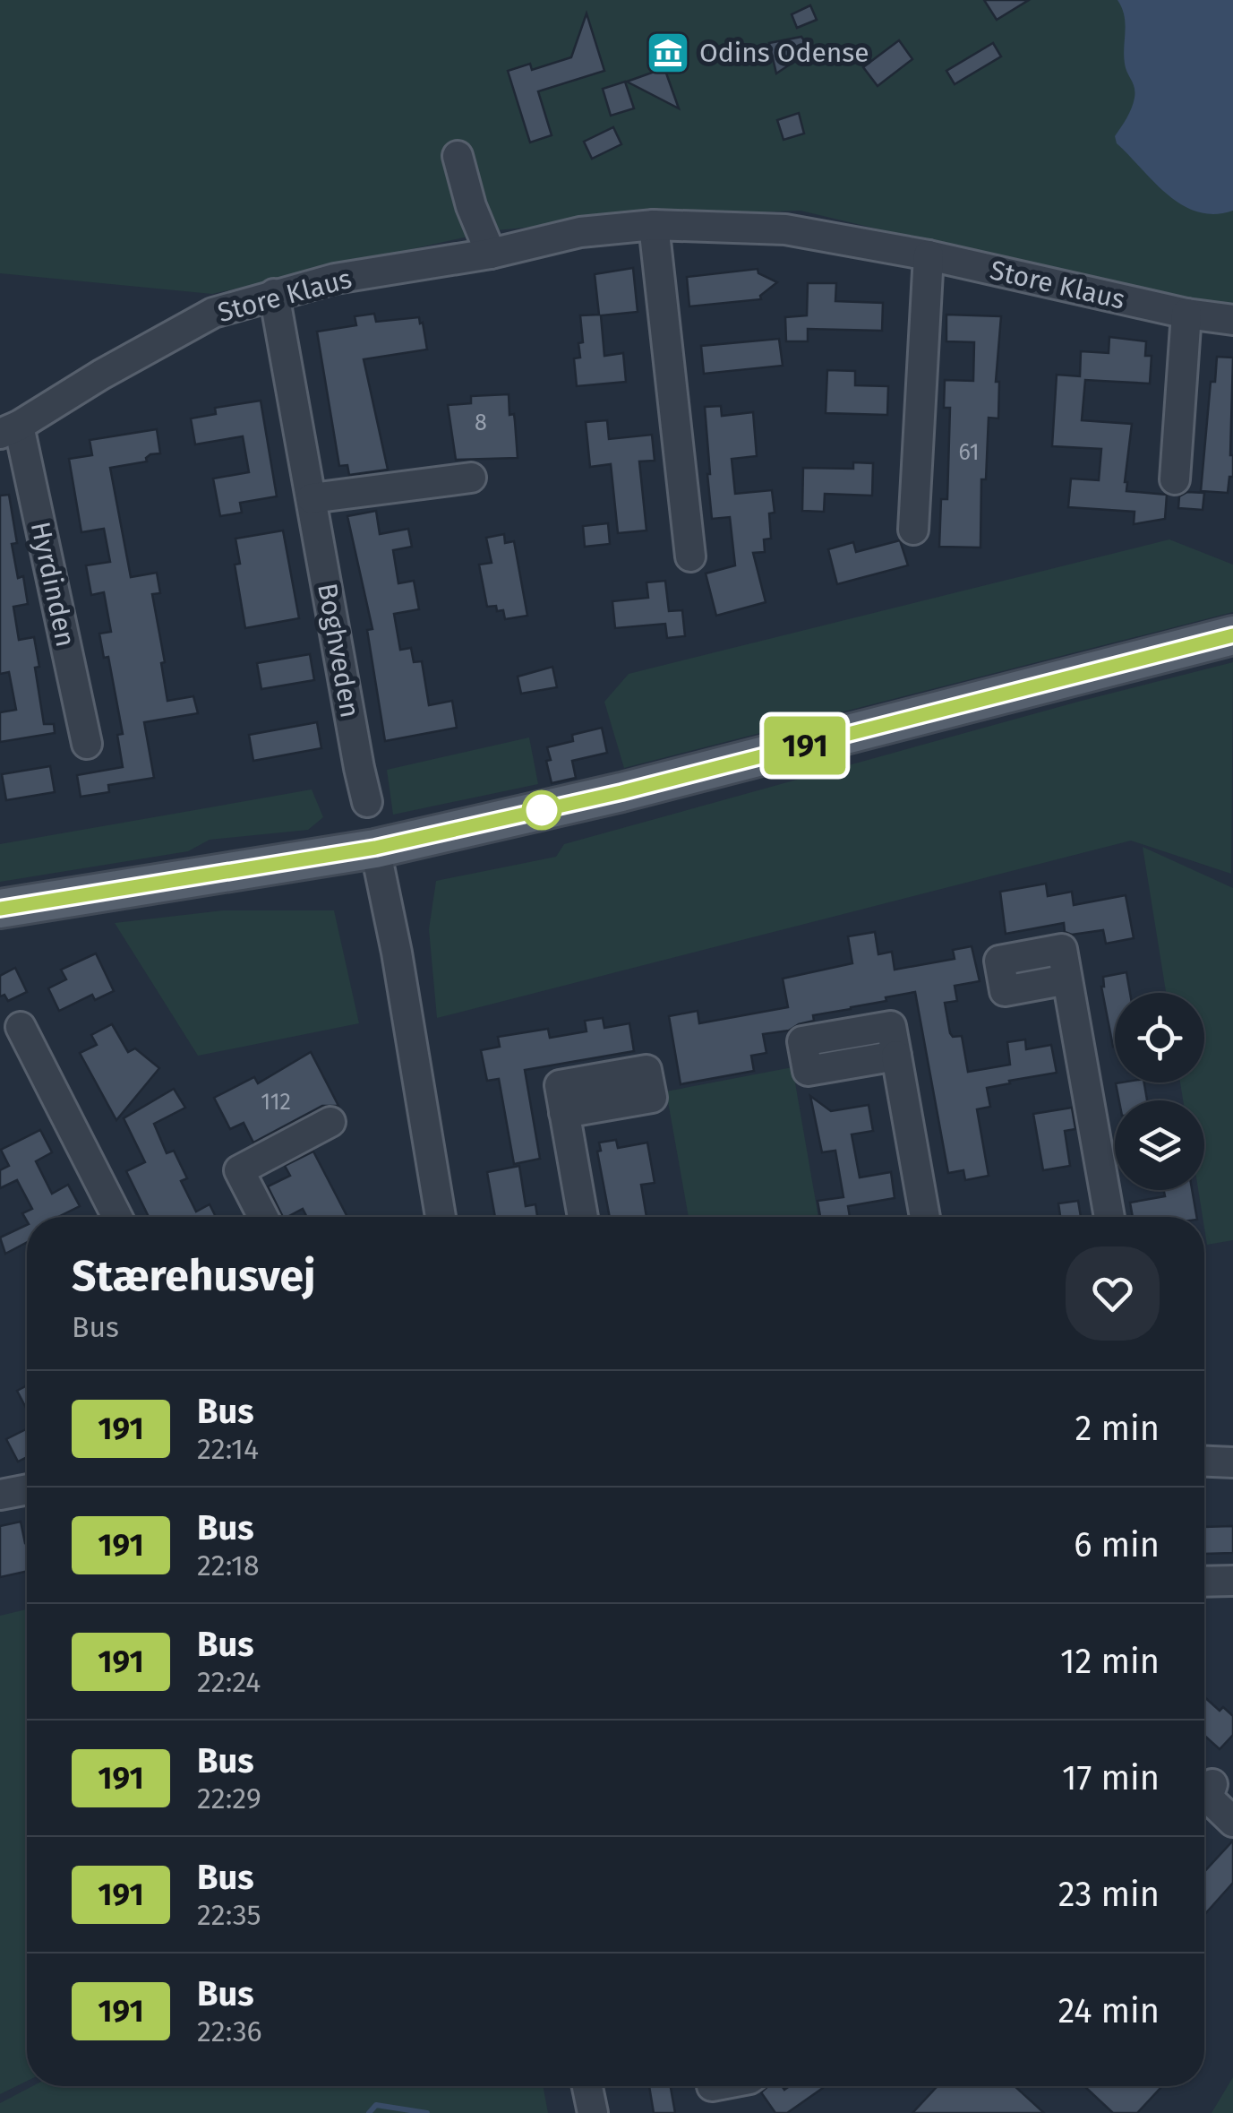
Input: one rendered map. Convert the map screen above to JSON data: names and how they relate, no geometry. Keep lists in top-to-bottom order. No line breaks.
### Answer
{"streets":{"street":["Store Klaus","Hyrdinden","Boghveden"]},"crossings":[["Store Klaus","Hyrdinden"],["Store Klaus","Boghveden"]],"places":{"museum":["Odins Odense"]},"lines":["bus line 191"],"house_numbers":["8","61","112"],"page":{"on_map":"191","heading":["Stærehusvej","Bus"],"list":[{"mark":"191","name":"Bus","note":"22:14","value":"2 min"},{"mark":"191","name":"Bus","note":"22:18","value":"6 min"},{"mark":"191","name":"Bus","note":"22:24","value":"12 min"},{"mark":"191","name":"Bus","note":"22:29","value":"17 min"},{"mark":"191","name":"Bus","note":"22:35","value":"23 min"},{"mark":"191","name":"Bus","note":"22:36","value":"24 min"}]}}
